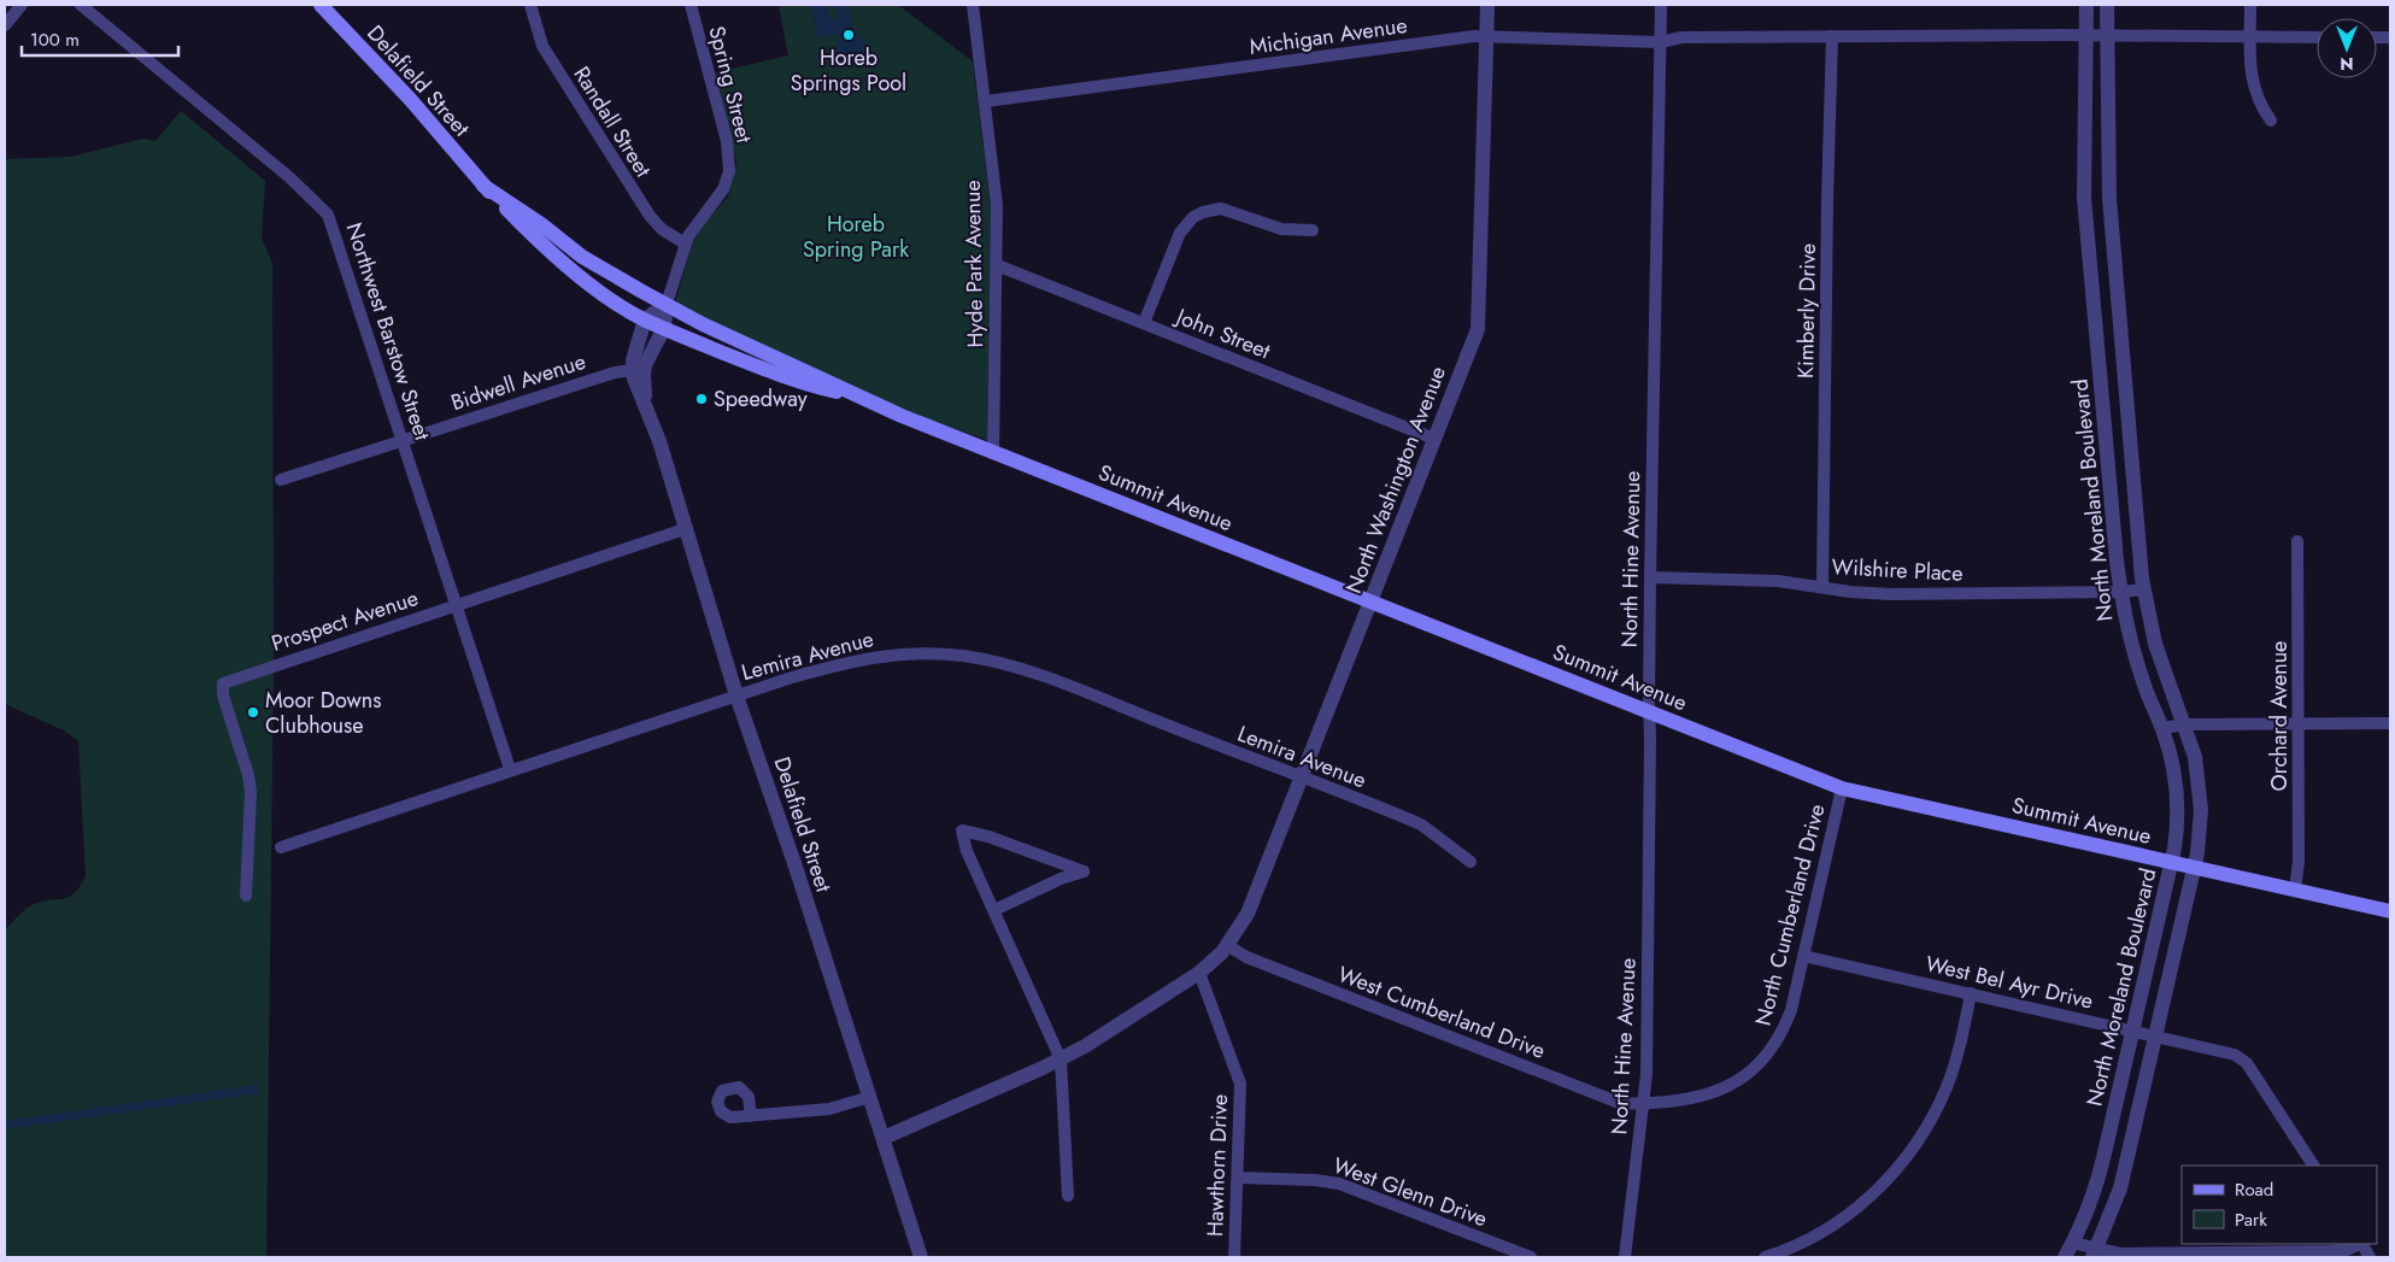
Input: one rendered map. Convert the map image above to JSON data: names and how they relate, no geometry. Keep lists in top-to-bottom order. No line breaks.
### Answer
{"streets":{"main road":["Delafield Street","Summit Avenue"],"street":["Michigan Avenue","Spring Street","Randall Street","Hyde Park Avenue","Kimberly Drive","Northwest Barstow Street","John Street","Bidwell Avenue","North Washington Avenue","North Moreland Boulevard","North Hine Avenue","Wilshire Place","Prospect Avenue","Lemira Avenue","Orchard Avenue","North Cumberland Drive","West Bel Ayr Drive","West Cumberland Drive","Hawthorn Drive","West Glenn Drive"]},"crossings":[["Michigan Avenue","Hyde Park Avenue"],["Michigan Avenue","Kimberly Drive"],["Michigan Avenue","North Washington Avenue"],["Michigan Avenue","North Moreland Boulevard"],["Michigan Avenue","North Hine Avenue"],["Delafield Street","Spring Street"],["Delafield Street","Bidwell Avenue"],["Delafield Street","North Washington Avenue"],["Delafield Street","Summit Avenue"],["Delafield Street","Prospect Avenue"],["Delafield Street","Lemira Avenue"],["Spring Street","Randall Street"],["Spring Street","Summit Avenue"],["Hyde Park Avenue","John Street"],["Hyde Park Avenue","Summit Avenue"],["Kimberly Drive","Wilshire Place"],["Northwest Barstow Street","Bidwell Avenue"],["Northwest Barstow Street","Prospect Avenue"],["Northwest Barstow Street","Lemira Avenue"],["John Street","North Washington Avenue"],["North Washington Avenue","Summit Avenue"],["North Washington Avenue","Lemira Avenue"],["North Washington Avenue","West Cumberland Drive"],["North Washington Avenue","Hawthorn Drive"],["Summit Avenue","North Moreland Boulevard"],["Summit Avenue","North Hine Avenue"],["Summit Avenue","Orchard Avenue"],["Summit Avenue","North Cumberland Drive"],["North Moreland Boulevard","Wilshire Place"],["North Moreland Boulevard","West Bel Ayr Drive"],["North Hine Avenue","Wilshire Place"],["North Hine Avenue","North Cumberland Drive"],["North Hine Avenue","West Cumberland Drive"],["North Cumberland Drive","West Bel Ayr Drive"],["North Cumberland Drive","West Cumberland Drive"],["Hawthorn Drive","West Glenn Drive"]],"parks":["Horeb Spring Park"],"places":["Horeb Springs Pool","Speedway","Moor Downs Clubhouse"],"legend":["Road","Park"],"scale_bar":"100 m","north":"bottom"}
